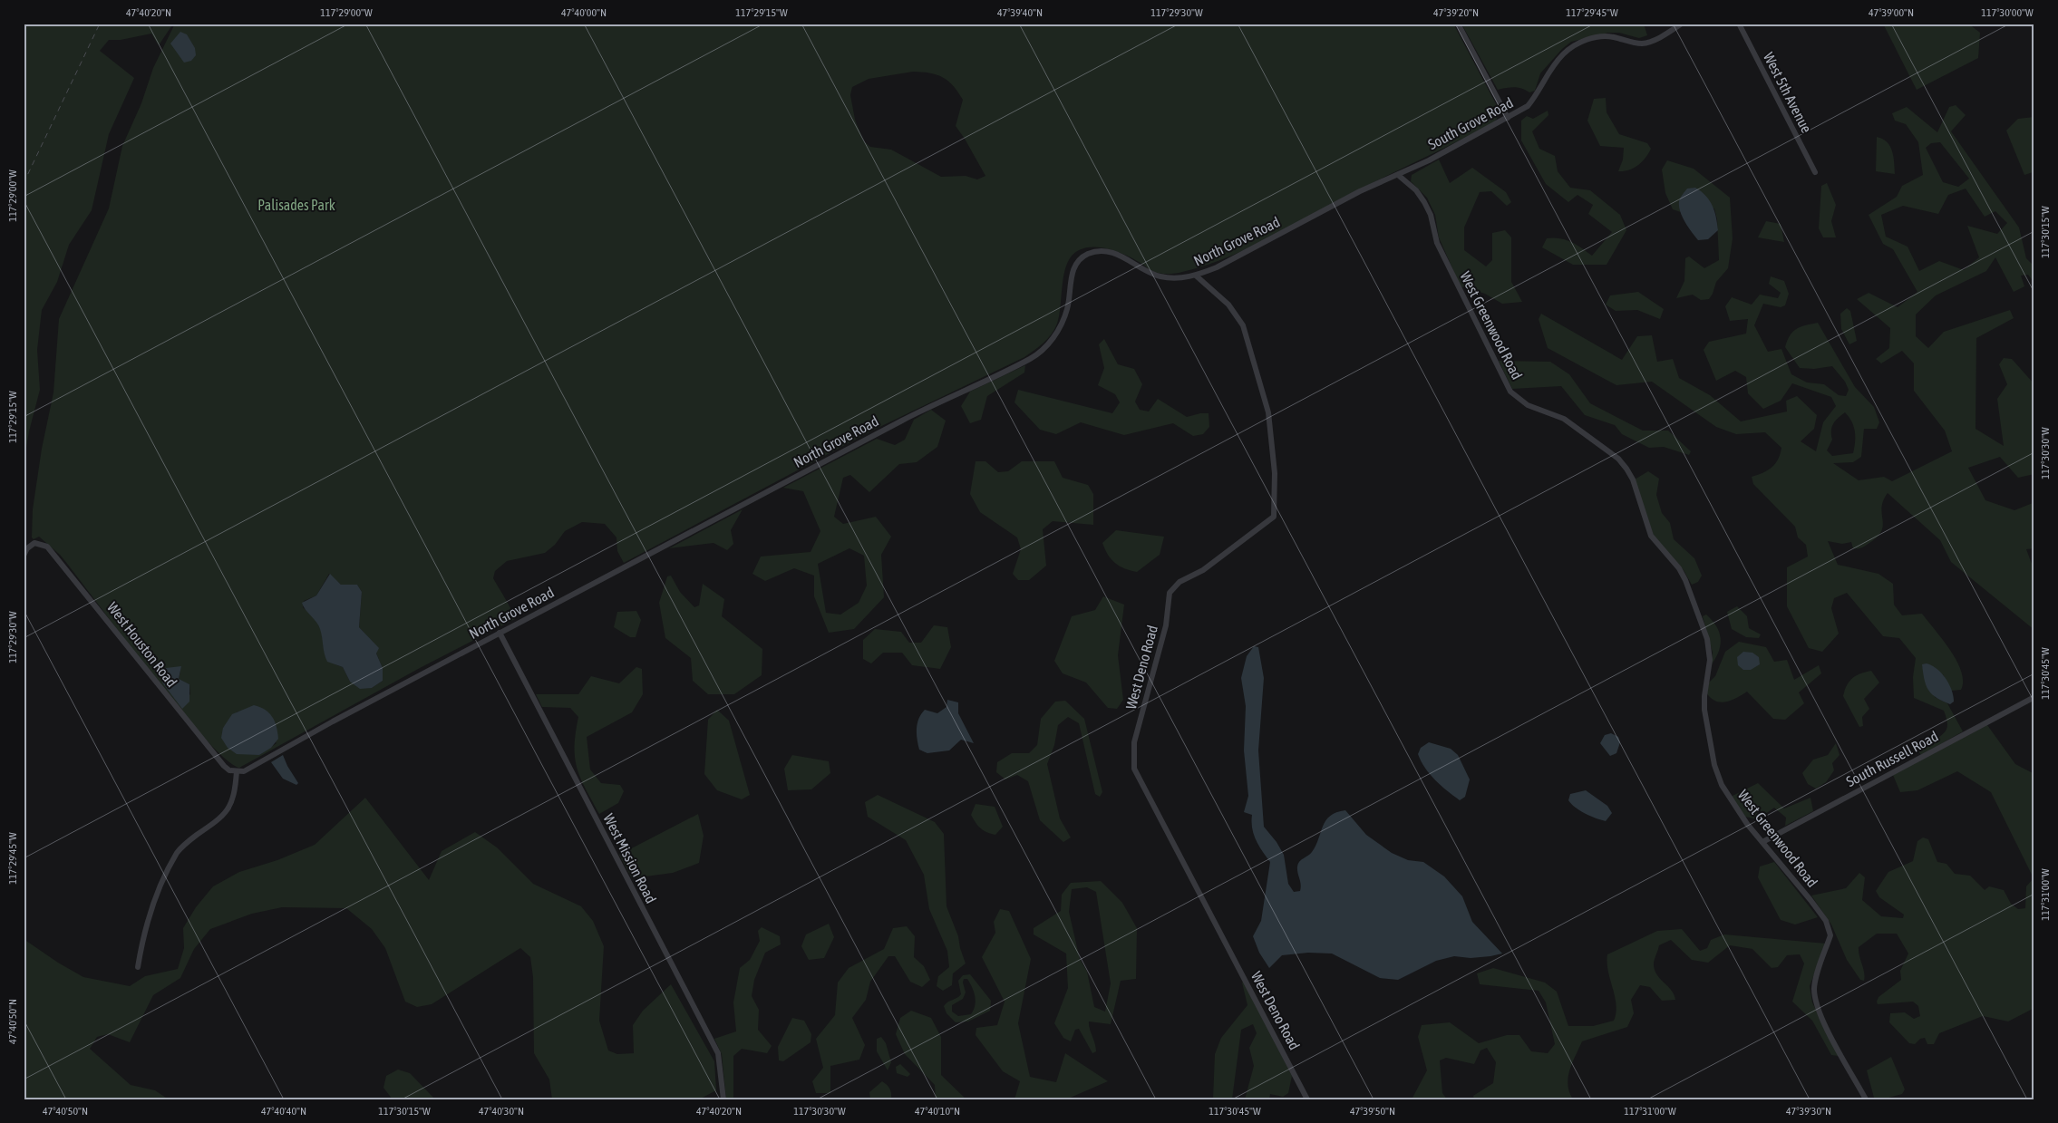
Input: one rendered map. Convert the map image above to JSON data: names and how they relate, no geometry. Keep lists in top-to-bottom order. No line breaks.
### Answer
{"streets":{"street":["West 5th Avenue","South Grove Road","North Grove Road","West Greenwood Road","West Houston Road","West Deno Road","South Russell Road","West Mission Road"]},"crossings":[["South Grove Road","North Grove Road"],["South Grove Road","West Greenwood Road"],["North Grove Road","West Greenwood Road"],["North Grove Road","West Houston Road"],["North Grove Road","West Deno Road"],["North Grove Road","West Mission Road"],["West Greenwood Road","South Russell Road"]],"parks":["Palisades Park"],"coordinates":["47°40'20\"N","117°29'00\"W","47°40'00\"N","117°29'15\"W","47°39'40\"N","117°29'30\"W","47°39'20\"N","117°29'45\"W","47°39'00\"N","117°30'00\"W","117°30'15\"W","117°30'30\"W","117°30'45\"W","117°31'00\"W","47°40'50\"N","47°40'40\"N","47°40'30\"N","47°40'10\"N","47°39'50\"N","47°39'30\"N"]}
